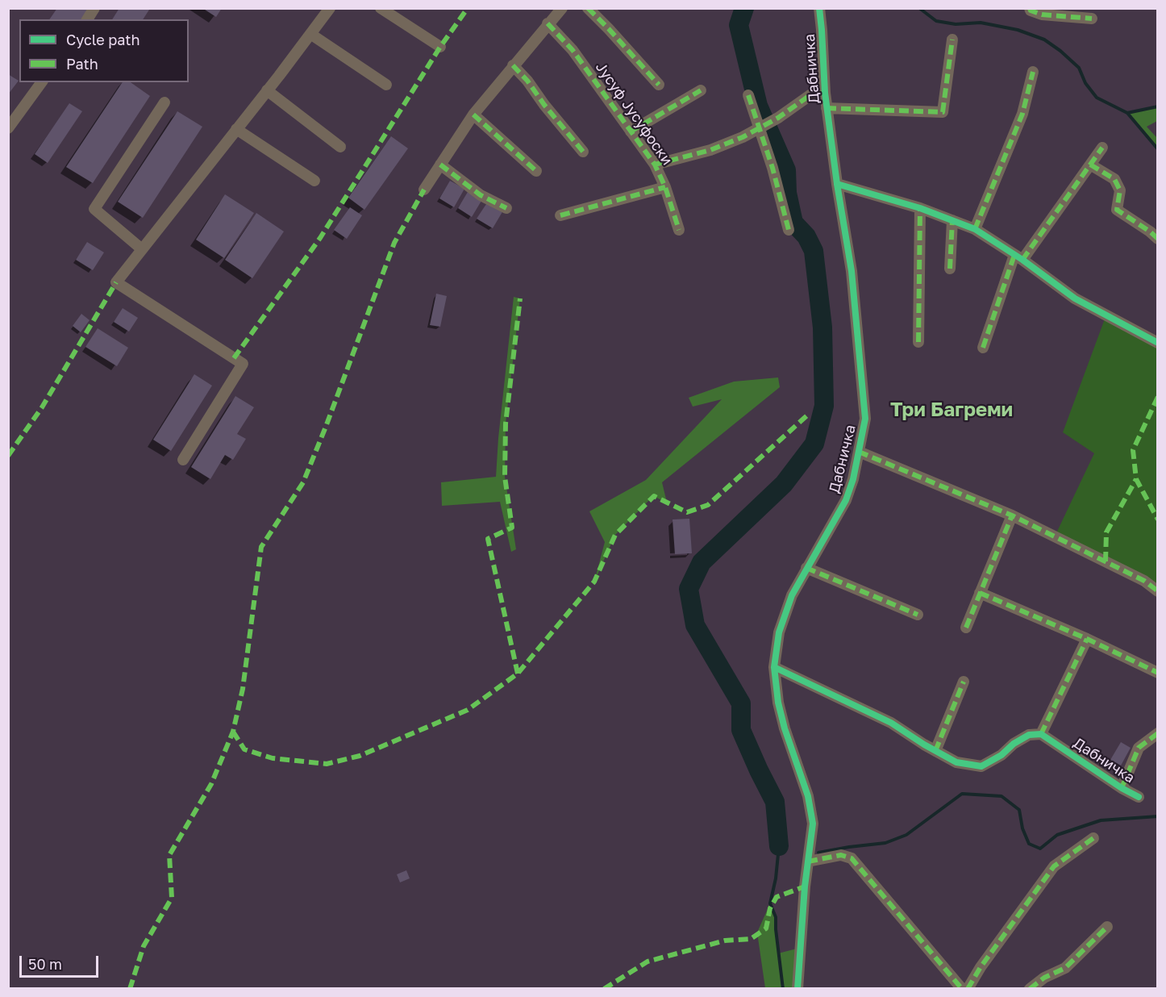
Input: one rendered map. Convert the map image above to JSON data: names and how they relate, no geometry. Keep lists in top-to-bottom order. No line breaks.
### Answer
{"streets":{"street":["Дабничка","Јусуф Јусуфоски"]},"districts":["Три Багреми"],"legend":["Cycle path","Path"],"scale_bar":"50 m"}
